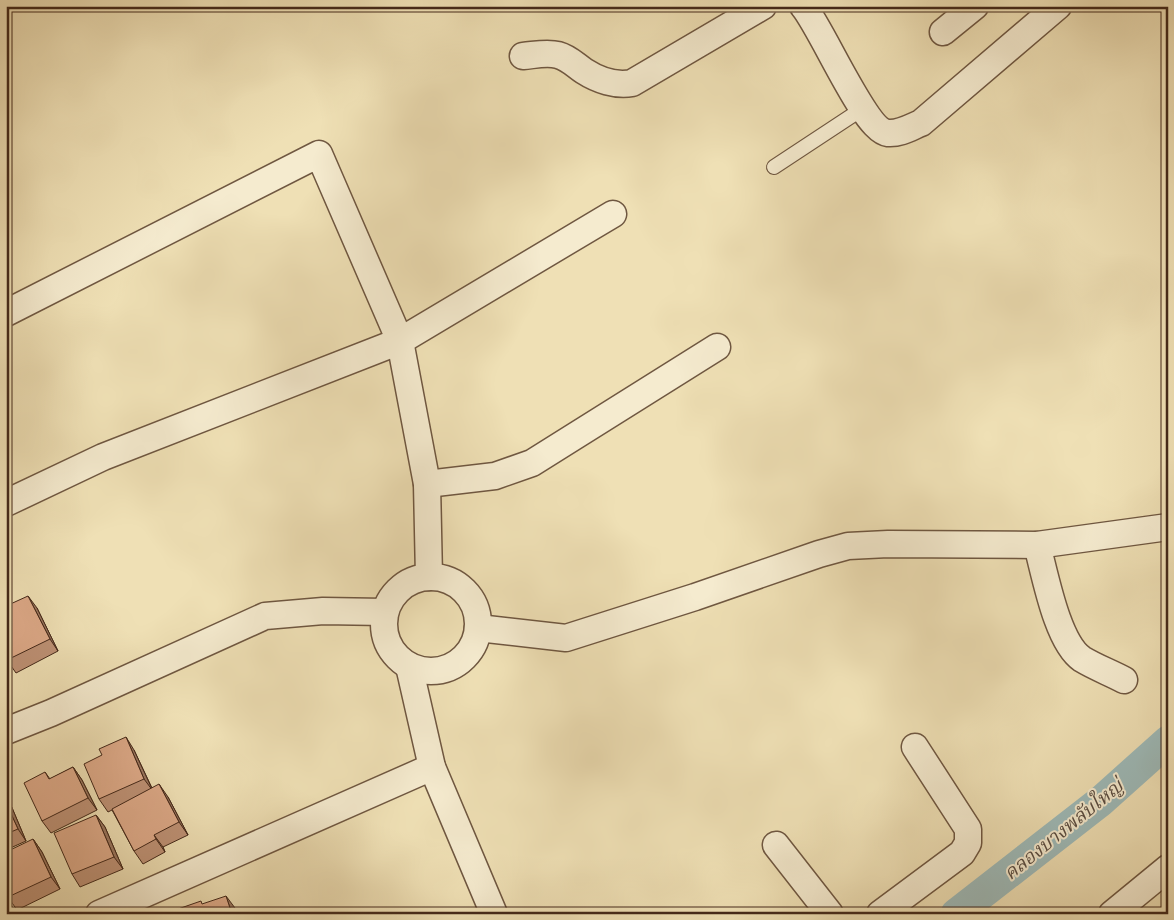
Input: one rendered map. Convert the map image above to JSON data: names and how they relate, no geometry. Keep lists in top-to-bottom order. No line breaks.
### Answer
{"water":["คลองบางพลับใหญ่"]}
